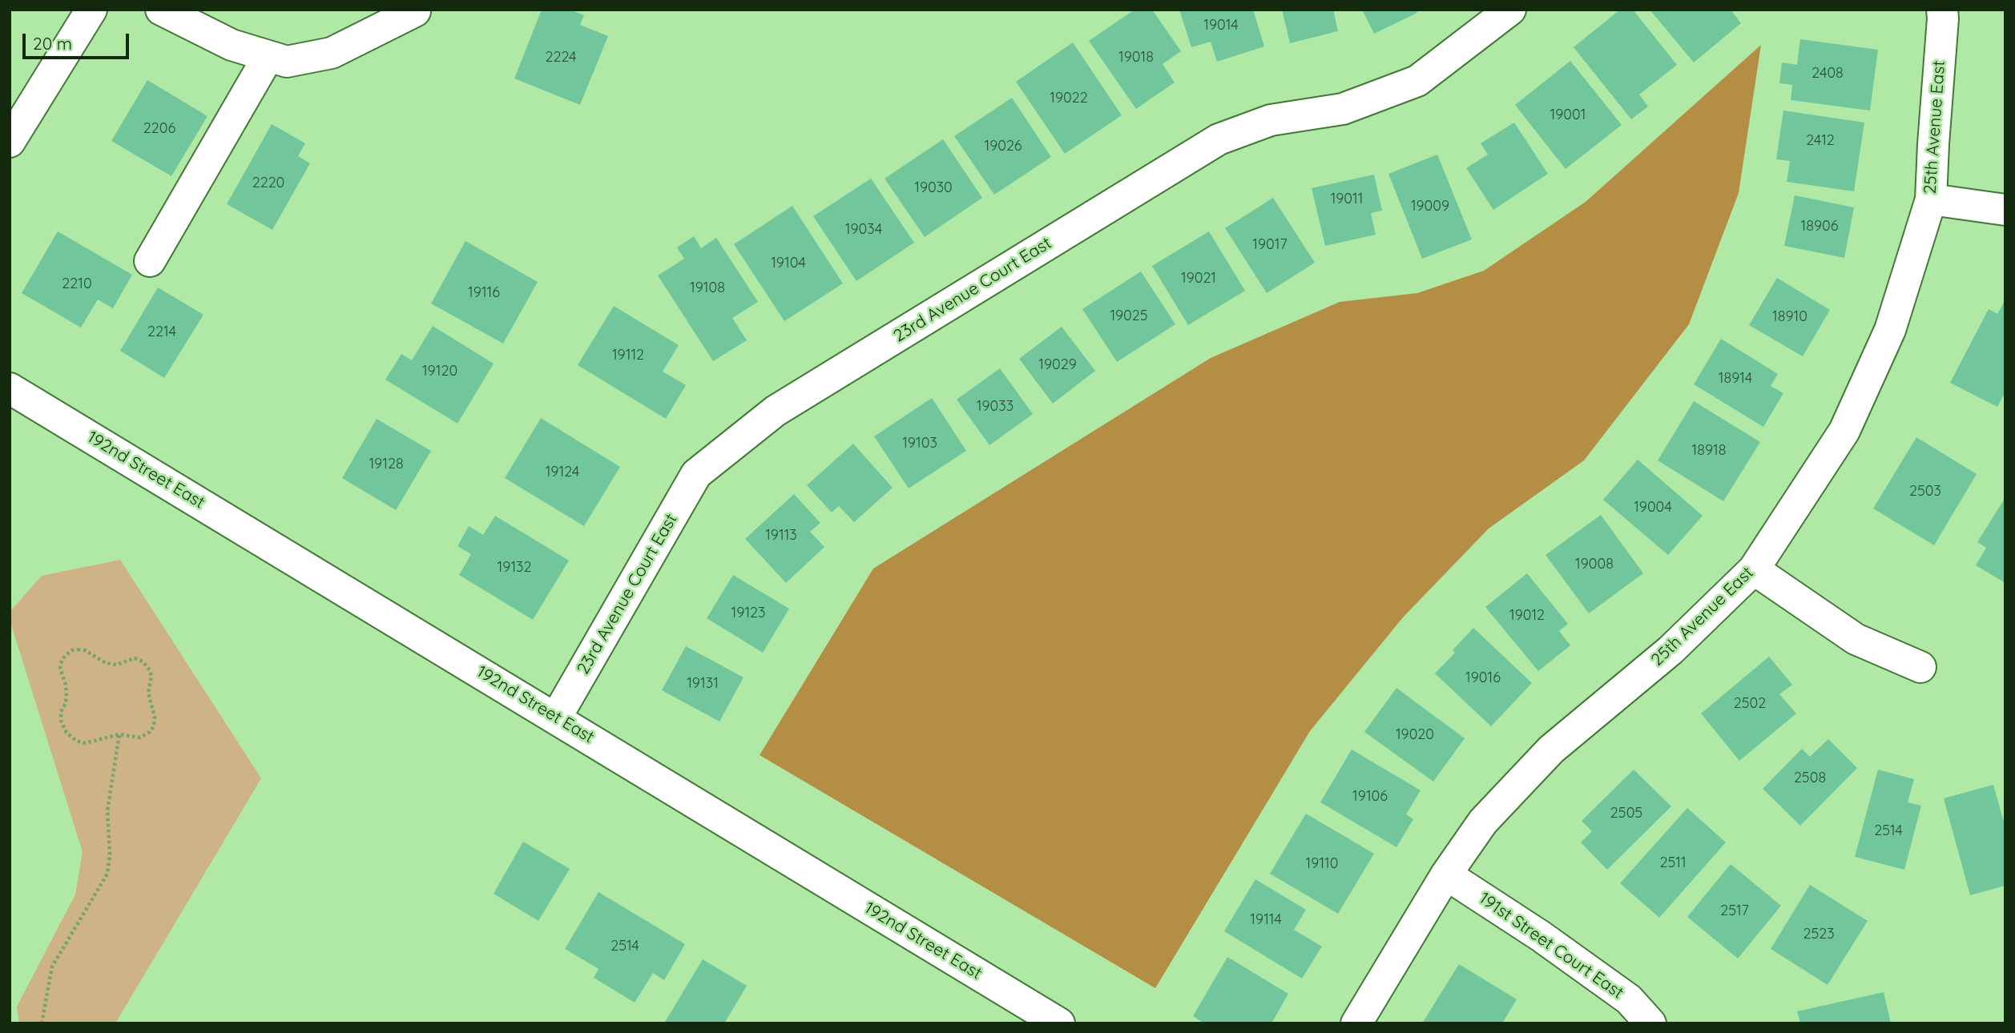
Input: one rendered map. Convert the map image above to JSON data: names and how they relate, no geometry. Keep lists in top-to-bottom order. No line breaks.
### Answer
{"streets":{"street":["25th Avenue East","23rd Avenue Court East","192nd Street East","191st Street Court East"]},"crossings":[["25th Avenue East","191st Street Court East"],["23rd Avenue Court East","192nd Street East"]],"house_numbers":["19014","2224","19018","2408","19022","19001","2206","2412","19026","2220","19030","19011","19009","18906","19034","19017","19104","19021","2210","19108","19116","19025","18910","2214","19112","19029","19120","18914","19033","19103","18918","19128","19124","2503","19004","19113","19008","19132","19123","19012","19016","19131","2502","19020","2508","19106","2505","2514","2511","19110","2517","19114","2523","2514"],"scale_bar":"20 m"}
